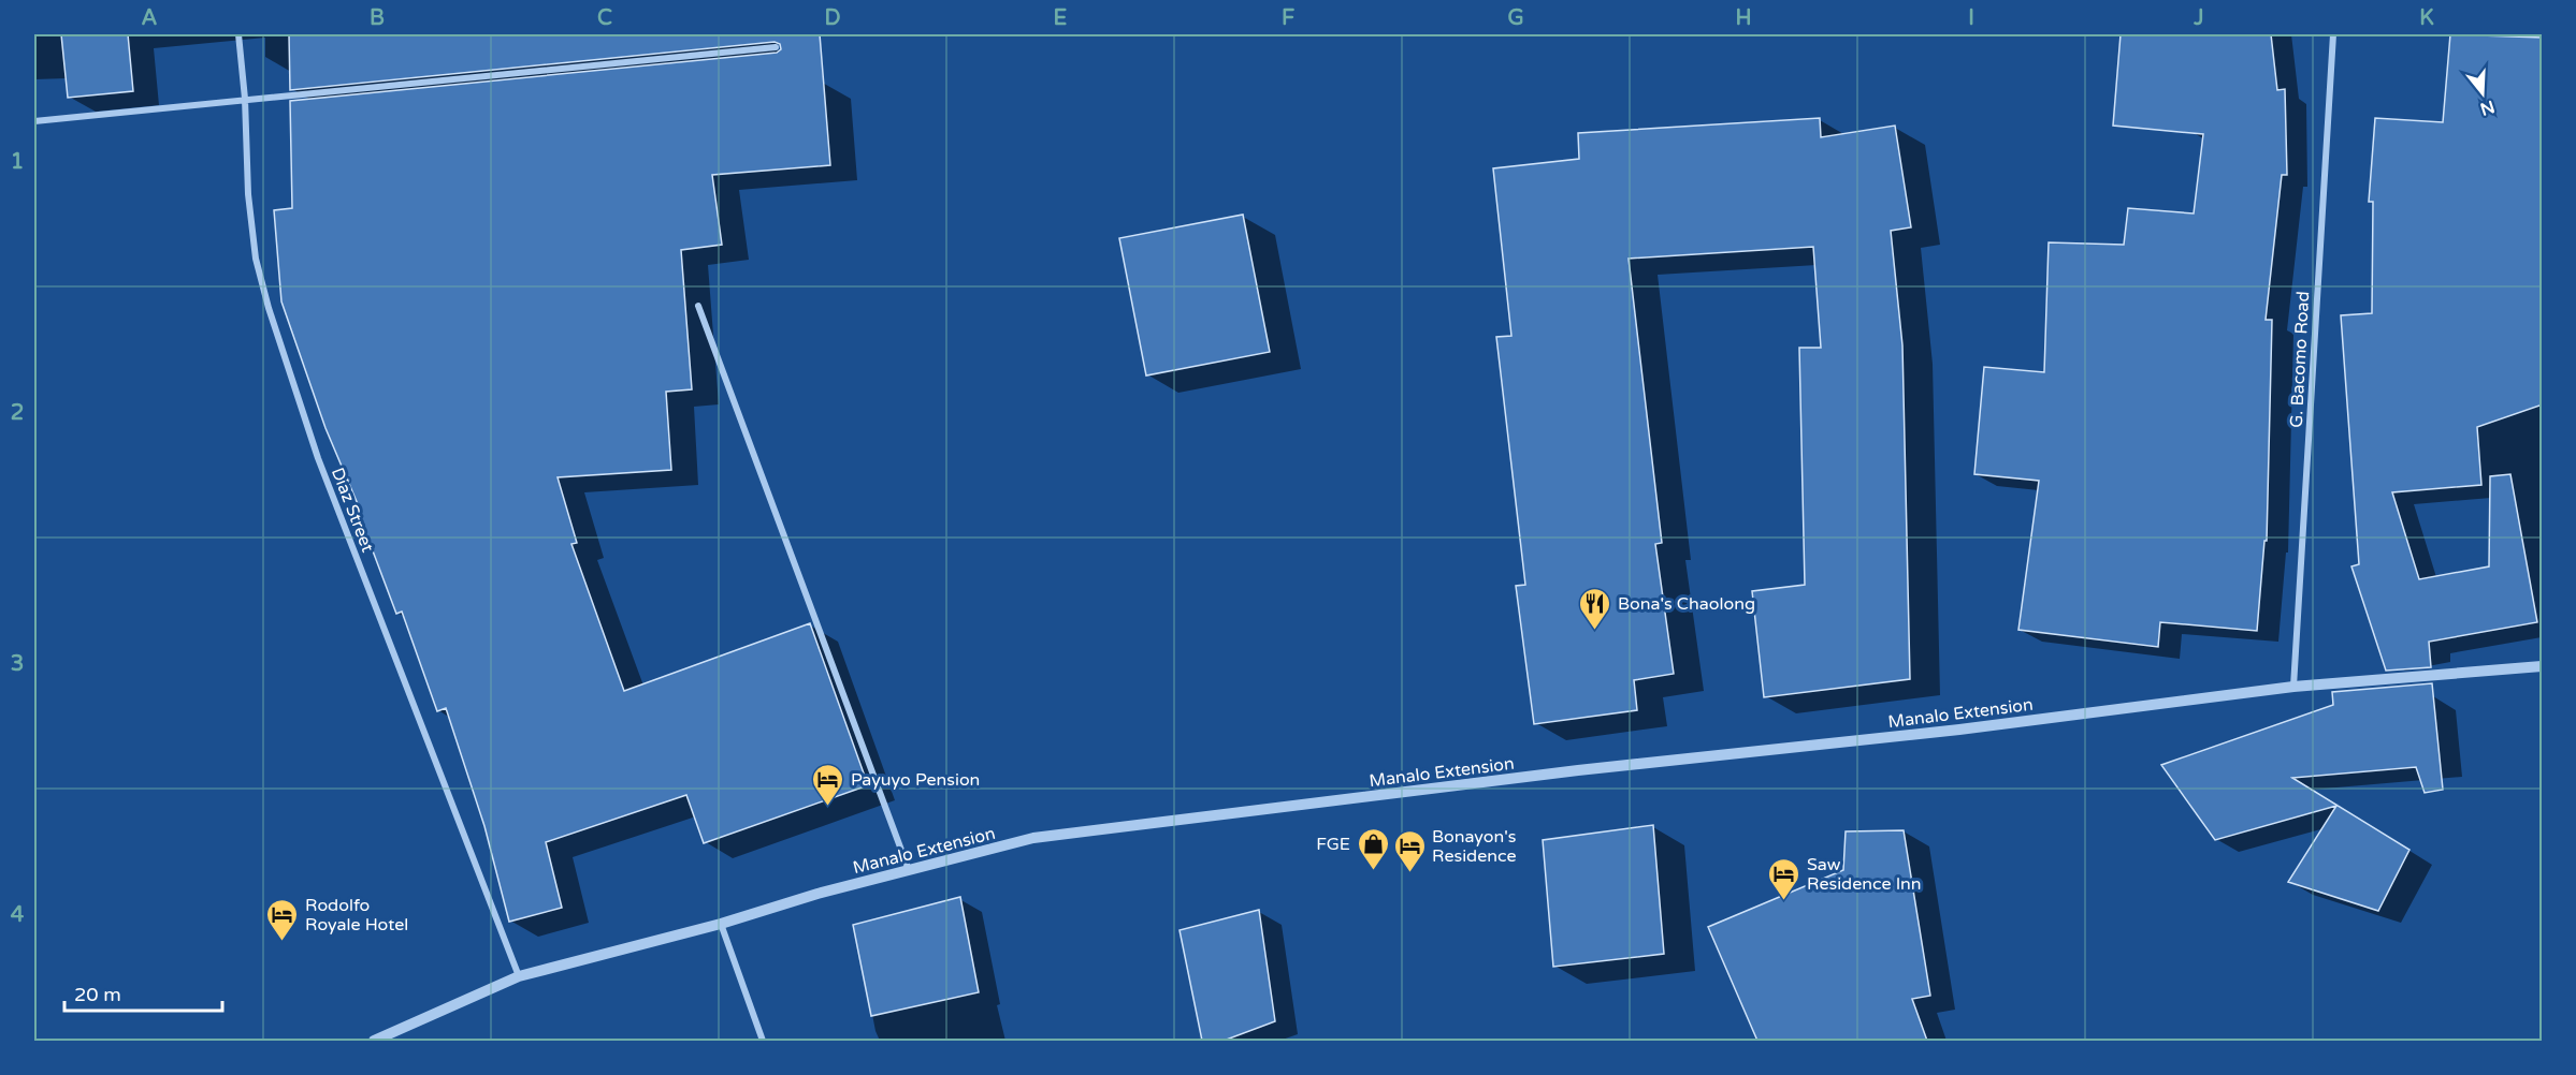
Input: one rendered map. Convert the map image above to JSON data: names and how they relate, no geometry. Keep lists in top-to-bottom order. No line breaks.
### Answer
{"streets":{"street":["G. Bacomo Road","Diaz Street","Manalo Extension"]},"crossings":[["G. Bacomo Road","Manalo Extension"],["Diaz Street","Manalo Extension"]],"places":{"restaurant":["Bona's Chaolong"],"hotel":["Payuyo Pension","Bonayon's Residence","Saw Residence Inn","Rodolfo Royale Hotel"],"shop":["FGE"]},"scale_bar":"20 m","north":"bottom","grid":{"columns":["A","B","C","D","E","F","G","H","I","J","K"],"rows":["1","2","3","4"]}}
